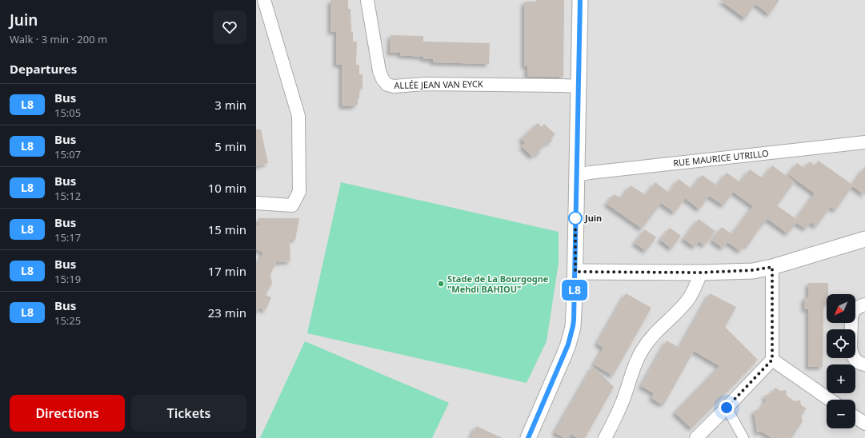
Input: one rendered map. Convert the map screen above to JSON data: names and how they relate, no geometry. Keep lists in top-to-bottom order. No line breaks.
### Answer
{"streets":{"street":["ALLÉE JEAN VAN EYCK","RUE MAURICE UTRILLO"]},"places":["Juin","Stade de La Bourgogne \"Mehdi BAHIOU\""],"lines":["bus line L8"],"north":"bottom left","page":{"heading":[["Juin","Walk · 3 min · 200 m"],"Departures"],"on_map":"L8","list":[{"mark":"L8","name":"Bus","note":"15:05","value":"3 min"},{"mark":"L8","name":"Bus","note":"15:07","value":"5 min"},{"mark":"L8","name":"Bus","note":"15:12","value":"10 min"},{"mark":"L8","name":"Bus","note":"15:17","value":"15 min"},{"mark":"L8","name":"Bus","note":"15:19","value":"17 min"},{"mark":"L8","name":"Bus","note":"15:25","value":"23 min"}],"map_buttons":["+","−"],"buttons":["Directions","Tickets"]}}
